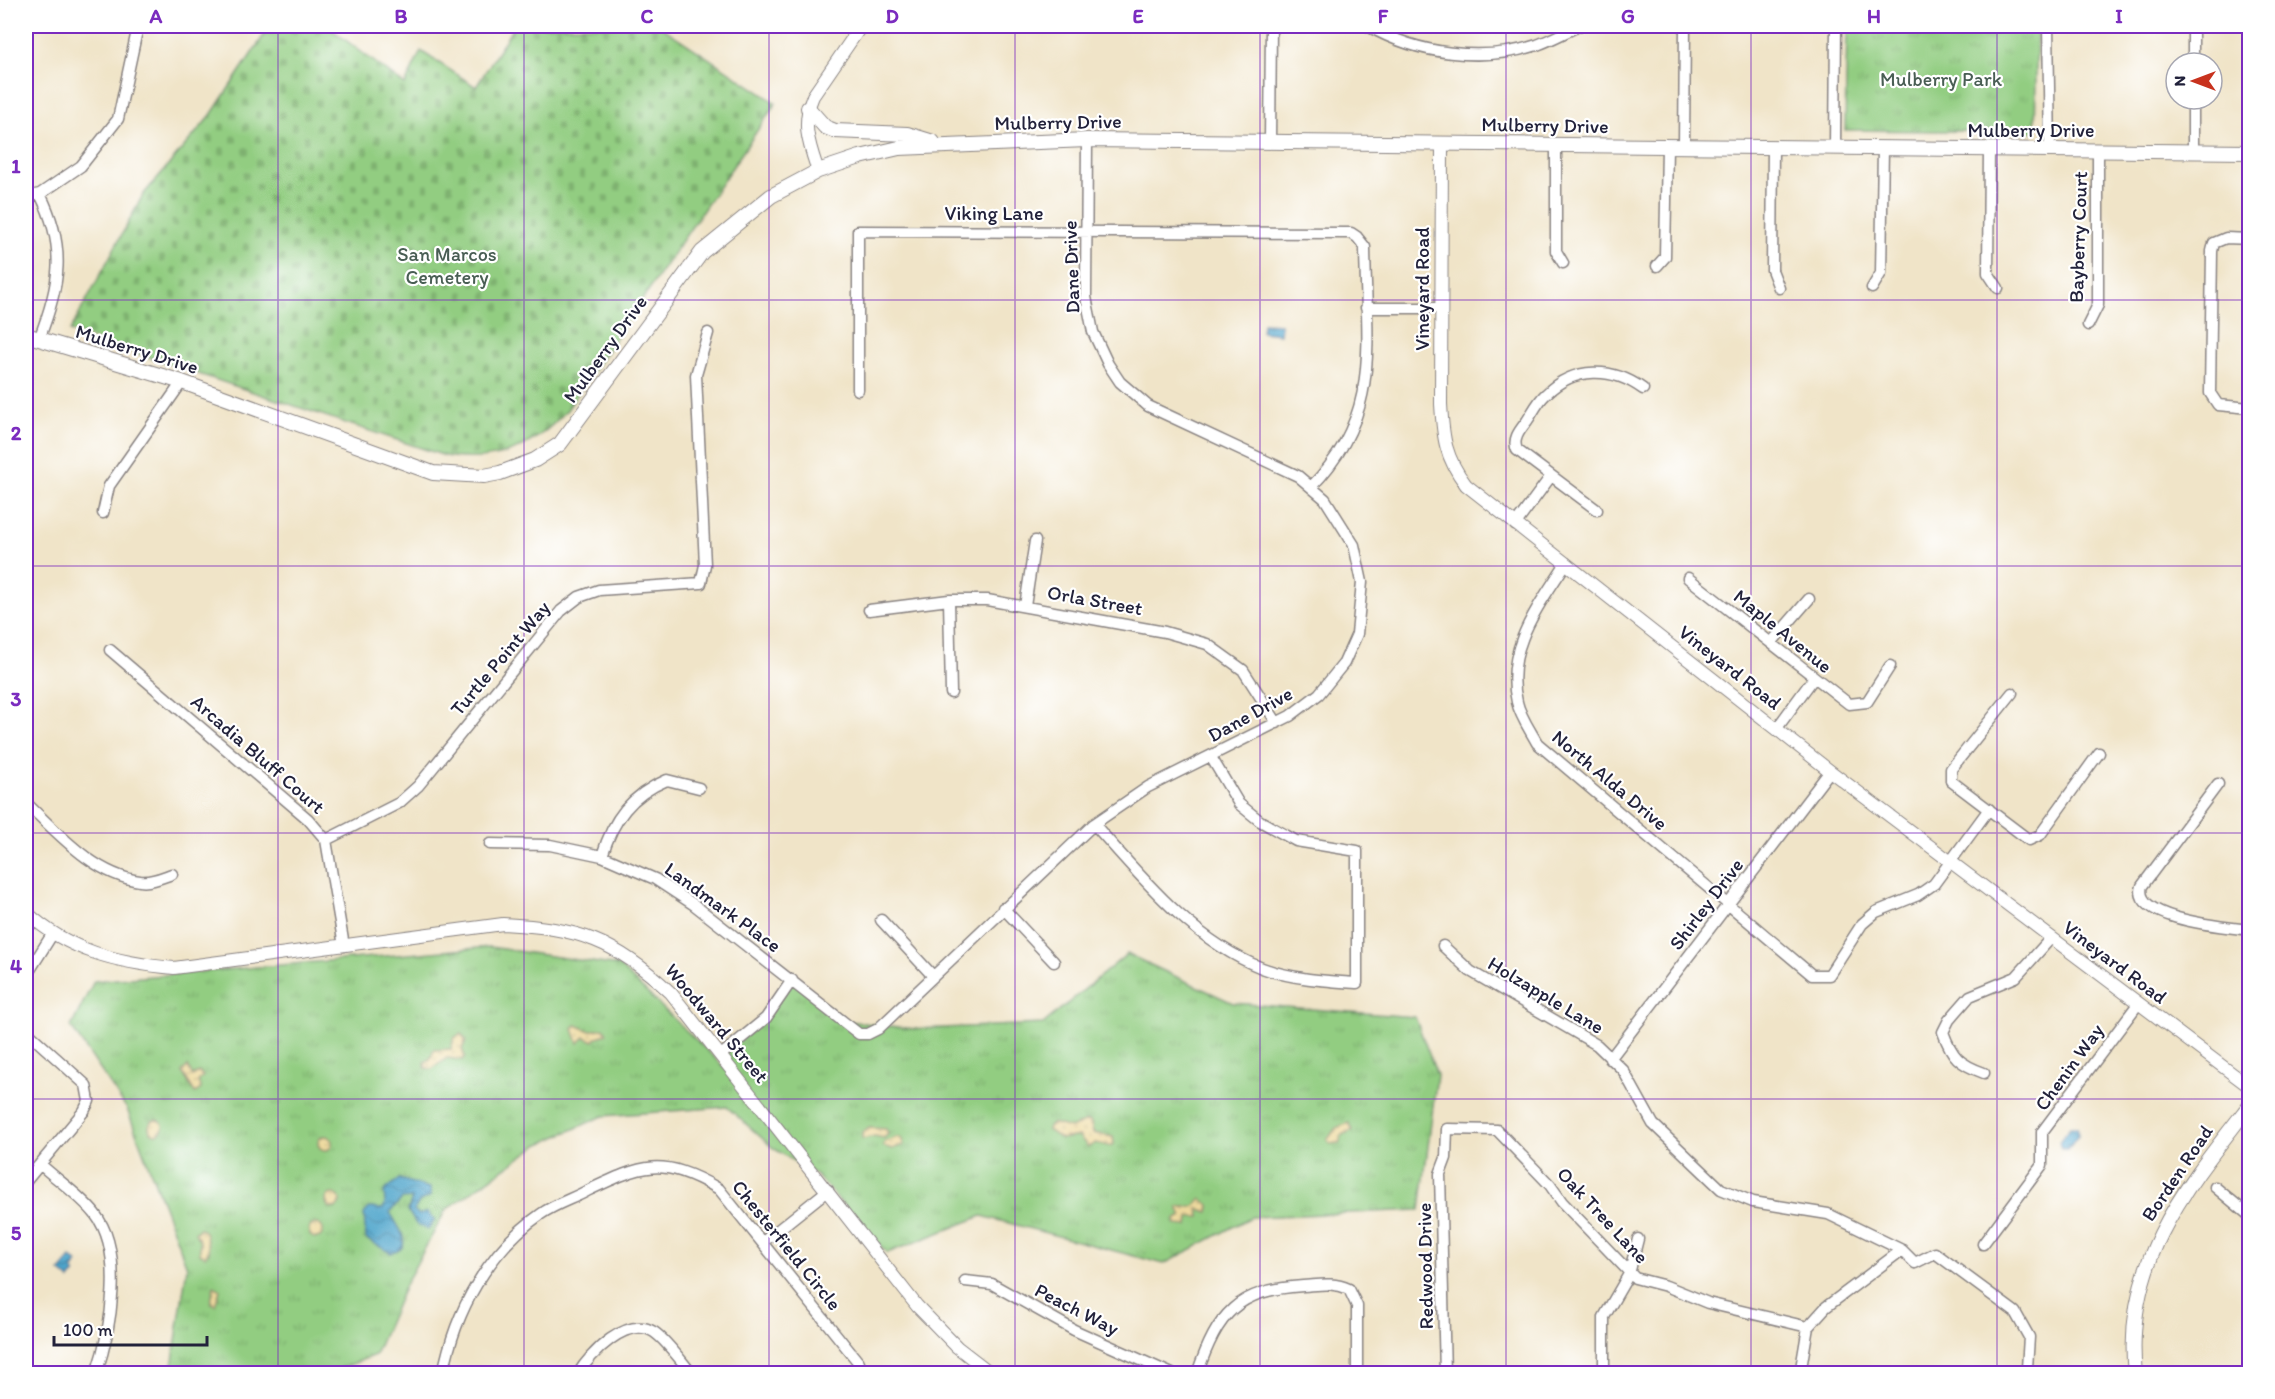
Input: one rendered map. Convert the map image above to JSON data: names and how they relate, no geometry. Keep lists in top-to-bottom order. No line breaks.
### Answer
{"streets":{"main road":["Mulberry Drive","Borden Road"],"street":["Viking Lane","Bayberry Court","Dane Drive","Vineyard Road","Orla Street","Maple Avenue","Turtle Point Way","Arcadia Bluff Court","North Alda Drive","Shirley Drive","Landmark Place","Holzapple Lane","Woodward Street","Chenin Way","Oak Tree Lane","Chesterfield Circle","Redwood Drive","Peach Way"]},"crossings":[["Mulberry Drive","Bayberry Court"],["Mulberry Drive","Dane Drive"],["Mulberry Drive","Vineyard Road"],["Viking Lane","Dane Drive"],["Dane Drive","Orla Street"],["Dane Drive","Landmark Place"],["Vineyard Road","North Alda Drive"],["Vineyard Road","Shirley Drive"],["Vineyard Road","Chenin Way"],["Turtle Point Way","Arcadia Bluff Court"],["Arcadia Bluff Court","Woodward Street"],["North Alda Drive","Shirley Drive"],["Shirley Drive","Holzapple Lane"],["Oak Tree Lane","Redwood Drive"]],"parks":["Mulberry Park","San Marcos Cemetery"],"scale_bar":"100 m","north":"left","grid":{"columns":["A","B","C","D","E","F","G","H","I"],"rows":["1","2","3","4","5"]}}
